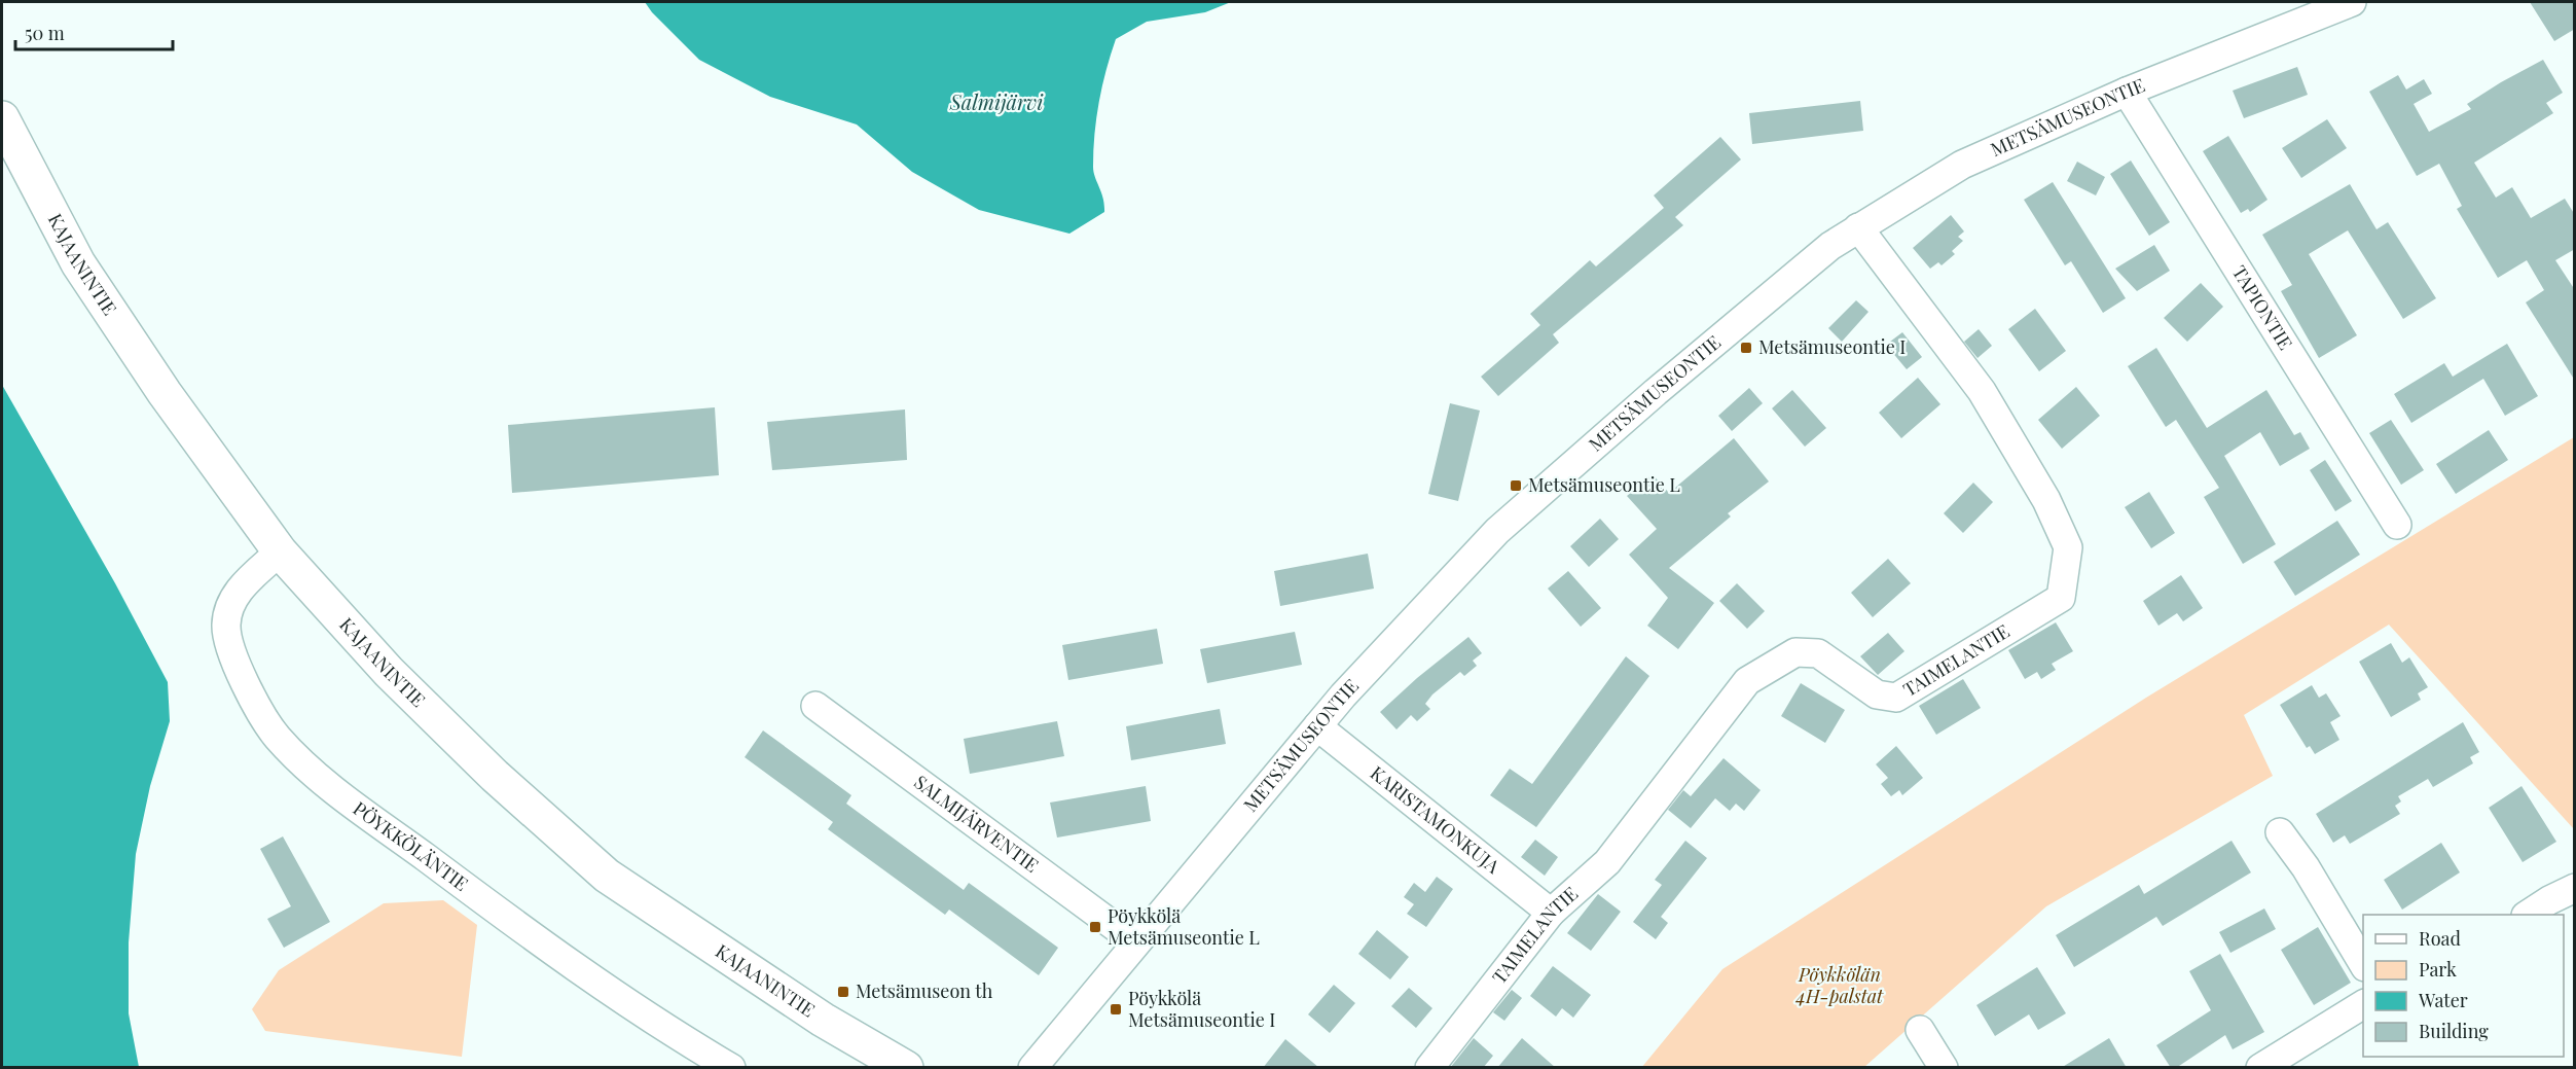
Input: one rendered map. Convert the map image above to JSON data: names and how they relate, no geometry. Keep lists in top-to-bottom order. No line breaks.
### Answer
{"streets":{"main road":["KAJAANINTIE"],"street":["METSÄMUSEONTIE","TAPIONTIE","TAIMELANTIE","KARISTAMONKUJA","SALMIJÄRVENTIE","PÖYKKÖLÄNTIE"]},"crossings":[["METSÄMUSEONTIE","TAPIONTIE"],["METSÄMUSEONTIE","TAIMELANTIE"],["METSÄMUSEONTIE","KARISTAMONKUJA"],["METSÄMUSEONTIE","SALMIJÄRVENTIE"],["KAJAANINTIE","PÖYKKÖLÄNTIE"],["TAIMELANTIE","KARISTAMONKUJA"]],"water":["Salmijärvi"],"parks":["Pöykkölän 4H-palstat"],"places":{"transit":["Metsämuseontie I","Metsämuseontie L","Pöykkölä Metsämuseontie L","Metsämuseon th","Pöykkölä Metsämuseontie I"]},"legend":["Road","Park","Water","Building"],"scale_bar":"50 m"}
